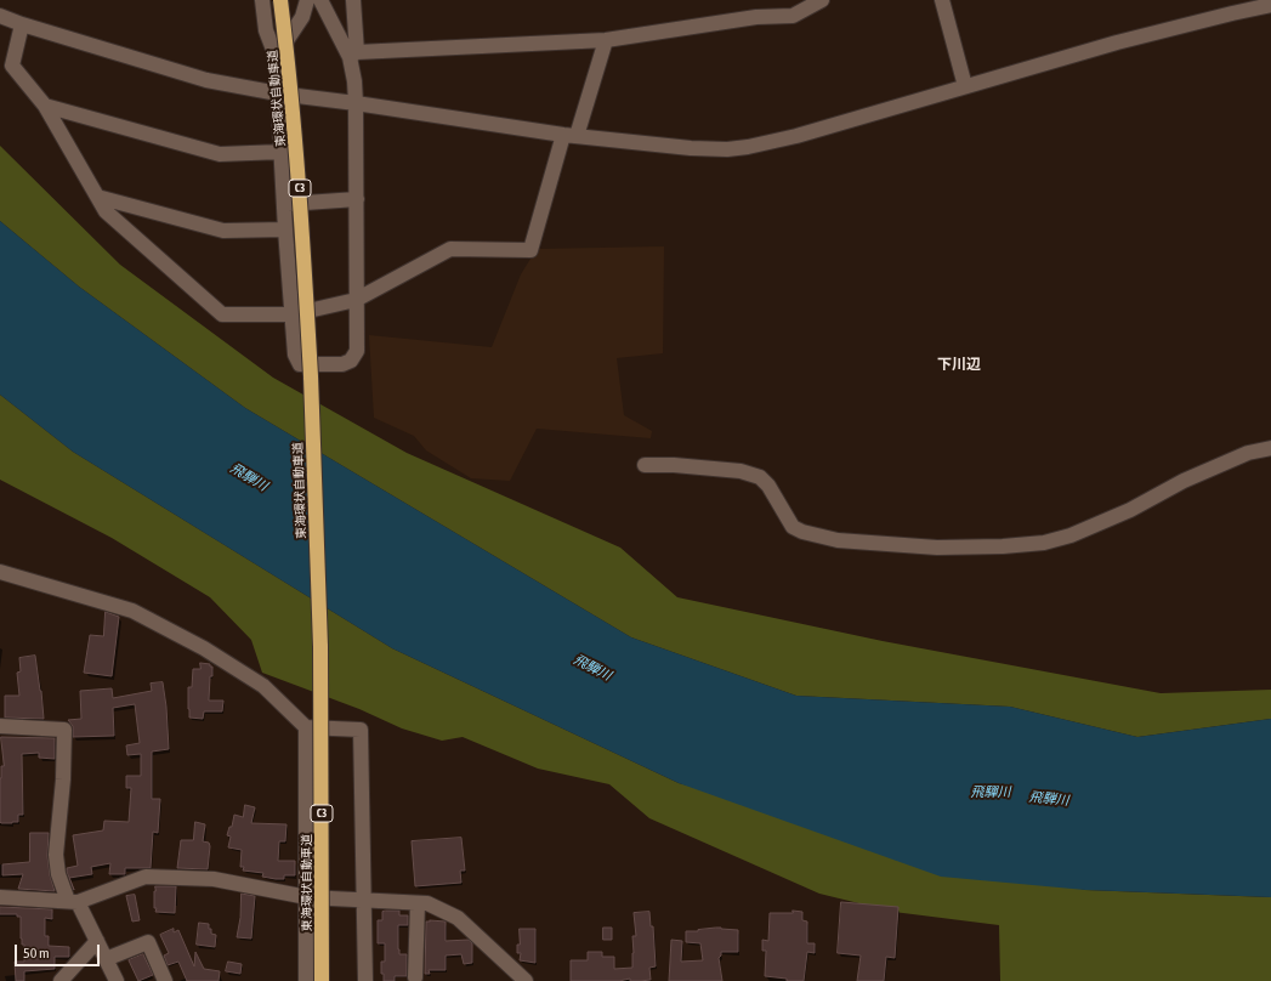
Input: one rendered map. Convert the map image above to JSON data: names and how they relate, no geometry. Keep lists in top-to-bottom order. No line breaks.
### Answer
{"streets":{"highway":["東海環状自動車道","C3"]},"districts":["下川辺"],"water":["飛騨川","飛驒川"],"scale_bar":"50 m"}
